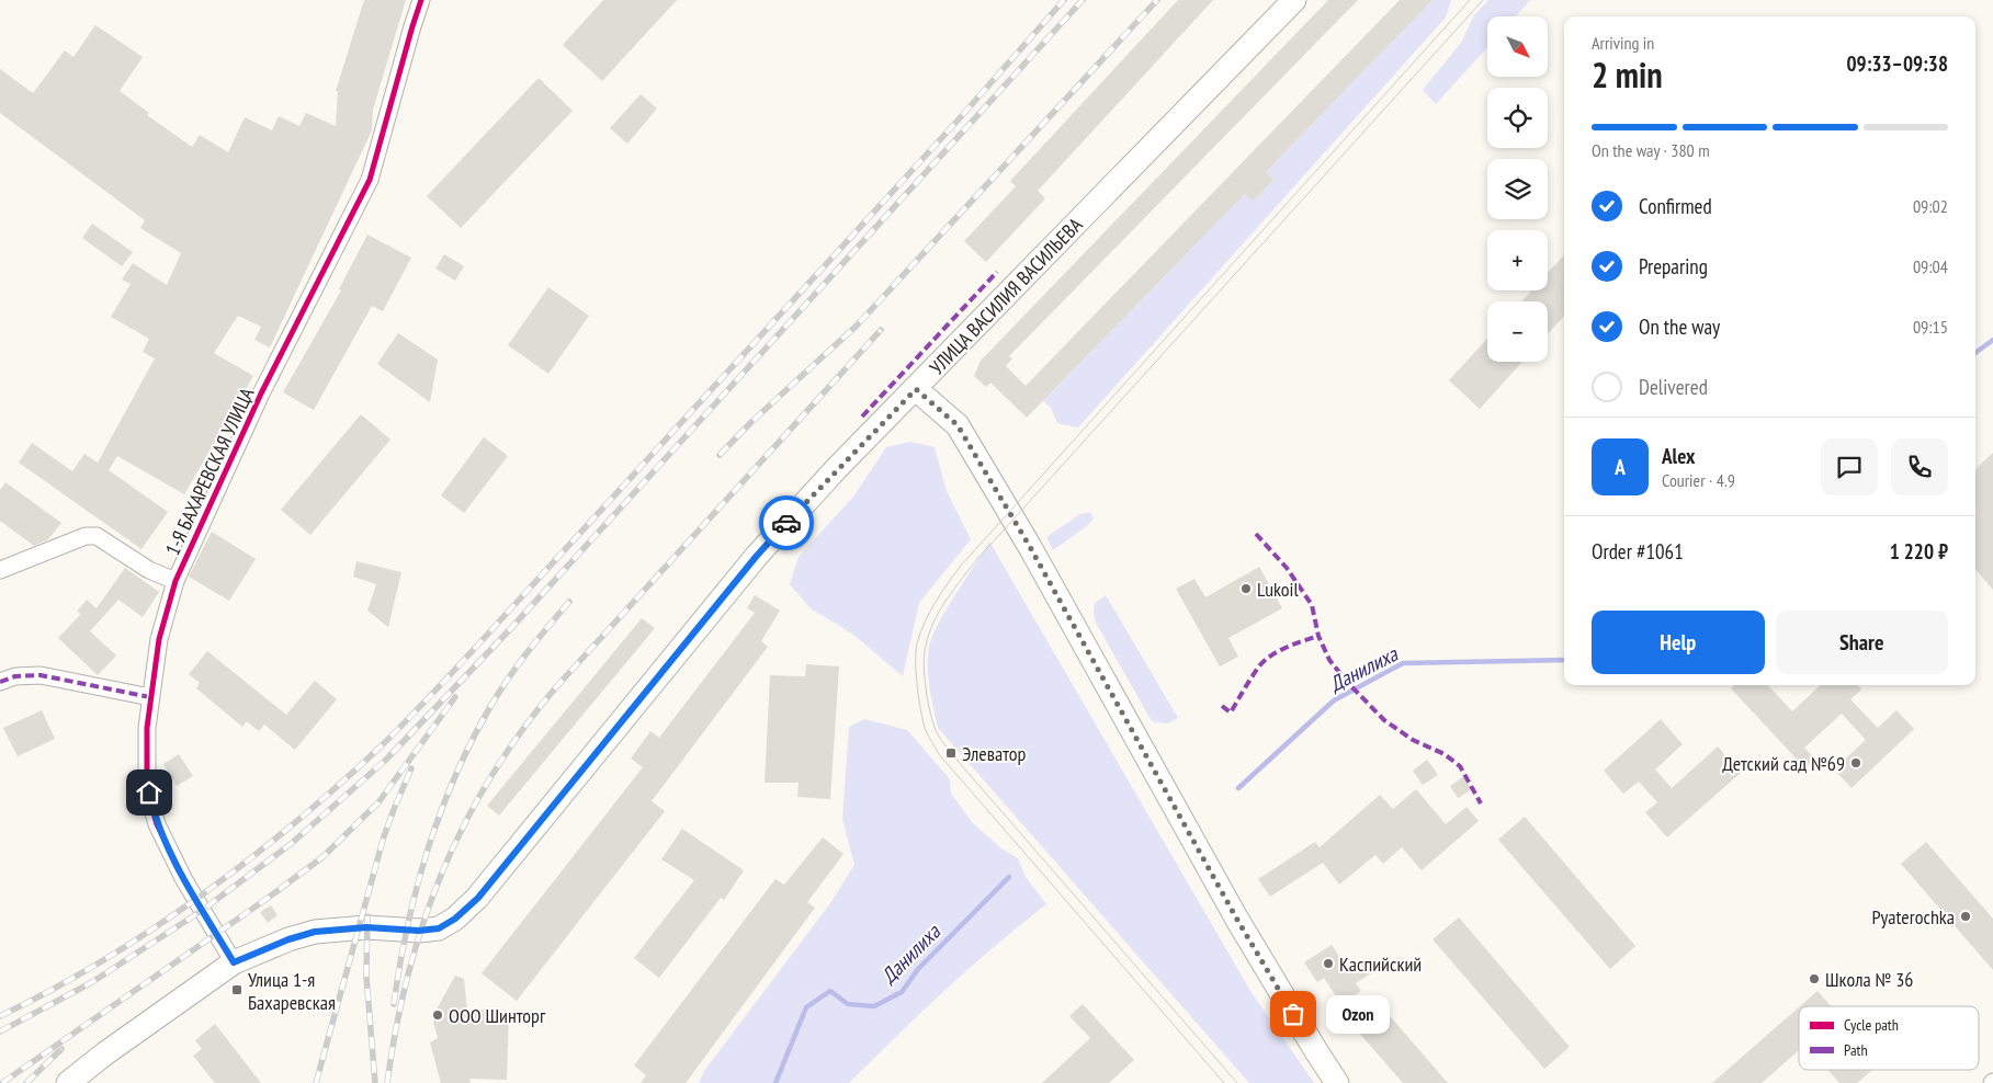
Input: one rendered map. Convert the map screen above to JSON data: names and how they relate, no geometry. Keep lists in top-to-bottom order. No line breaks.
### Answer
{"streets":{"main road":["УЛИЦА ВАСИЛИЯ ВАСИЛЬЕВА"],"street":["1-Я БАХАРЕВСКАЯ УЛИЦА"]},"crossings":[["УЛИЦА ВАСИЛИЯ ВАСИЛЬЕВА","1-Я БАХАРЕВСКАЯ УЛИЦА"]],"water":["Данилиха"],"places":{"other":["Lukoil","Детский сад №69","Pyaterochka","Каспийский","Школа № 36","Ozon","ООО Шинторг"],"transit":["Элеватор","Улица 1-я Бахаревская"]},"legend":["Cycle path","Path"],"north":"bottom right","page":{"map_buttons":["+","−"],"heading":["2 min","Arriving in","09:33–09:38"],"panel":["Alex","Courier · 4.9","Order #1061","1 220 ₽"],"bar":"On the way · 380 m","list":[["Confirmed","09:02"],["Preparing","09:04"],["On the way","09:15"],"Delivered"],"round":"A","buttons":["Help","Share"],"bubble":"Ozon"}}
